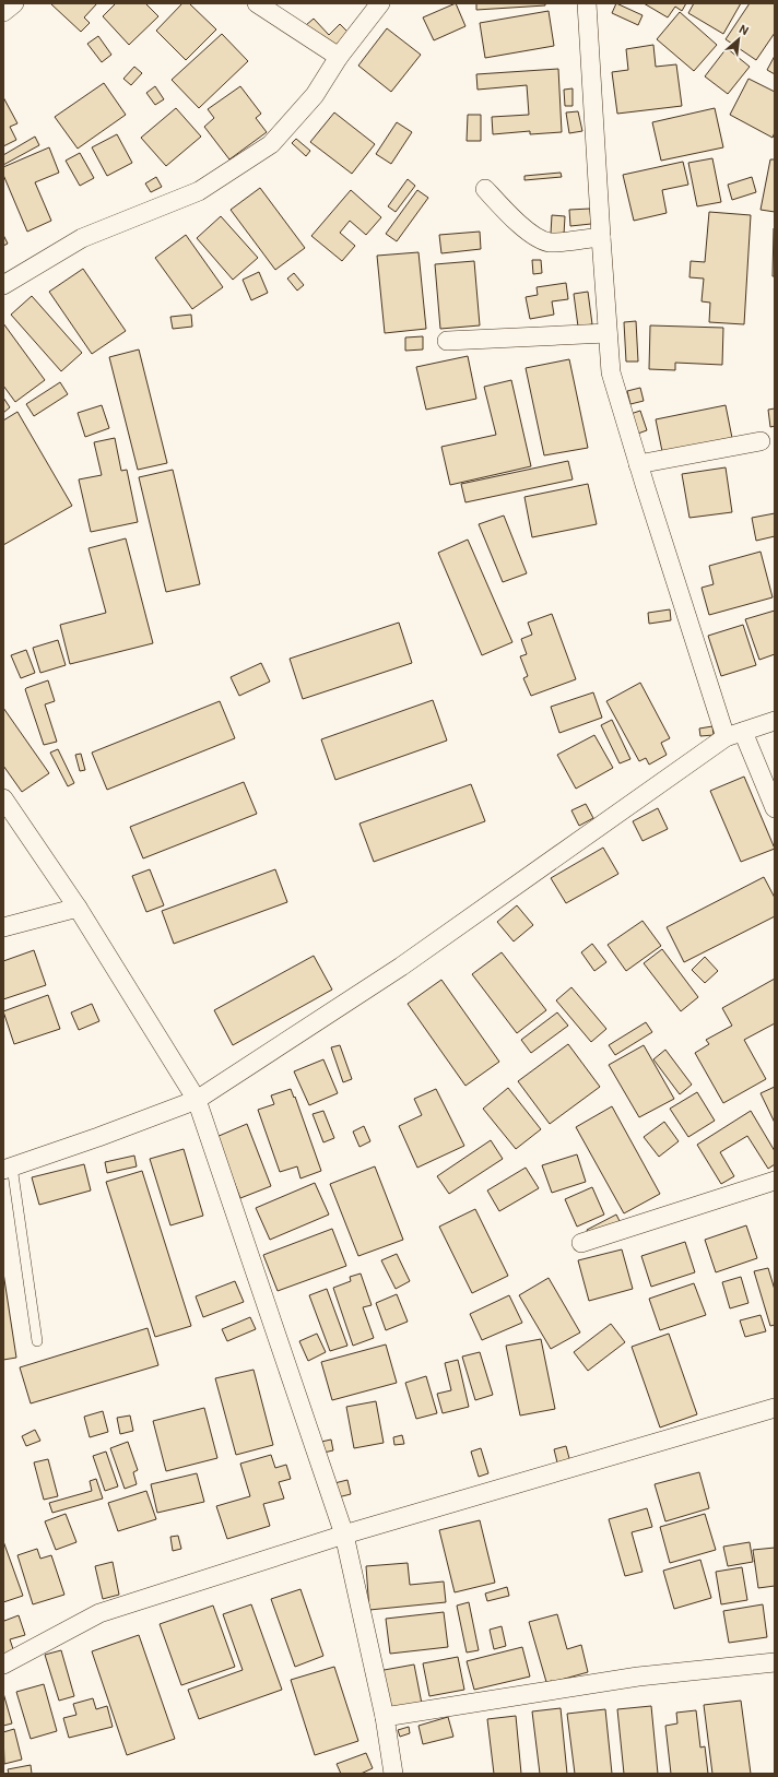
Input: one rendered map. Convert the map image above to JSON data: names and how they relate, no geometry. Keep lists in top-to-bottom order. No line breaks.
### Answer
{"north":"top right"}
